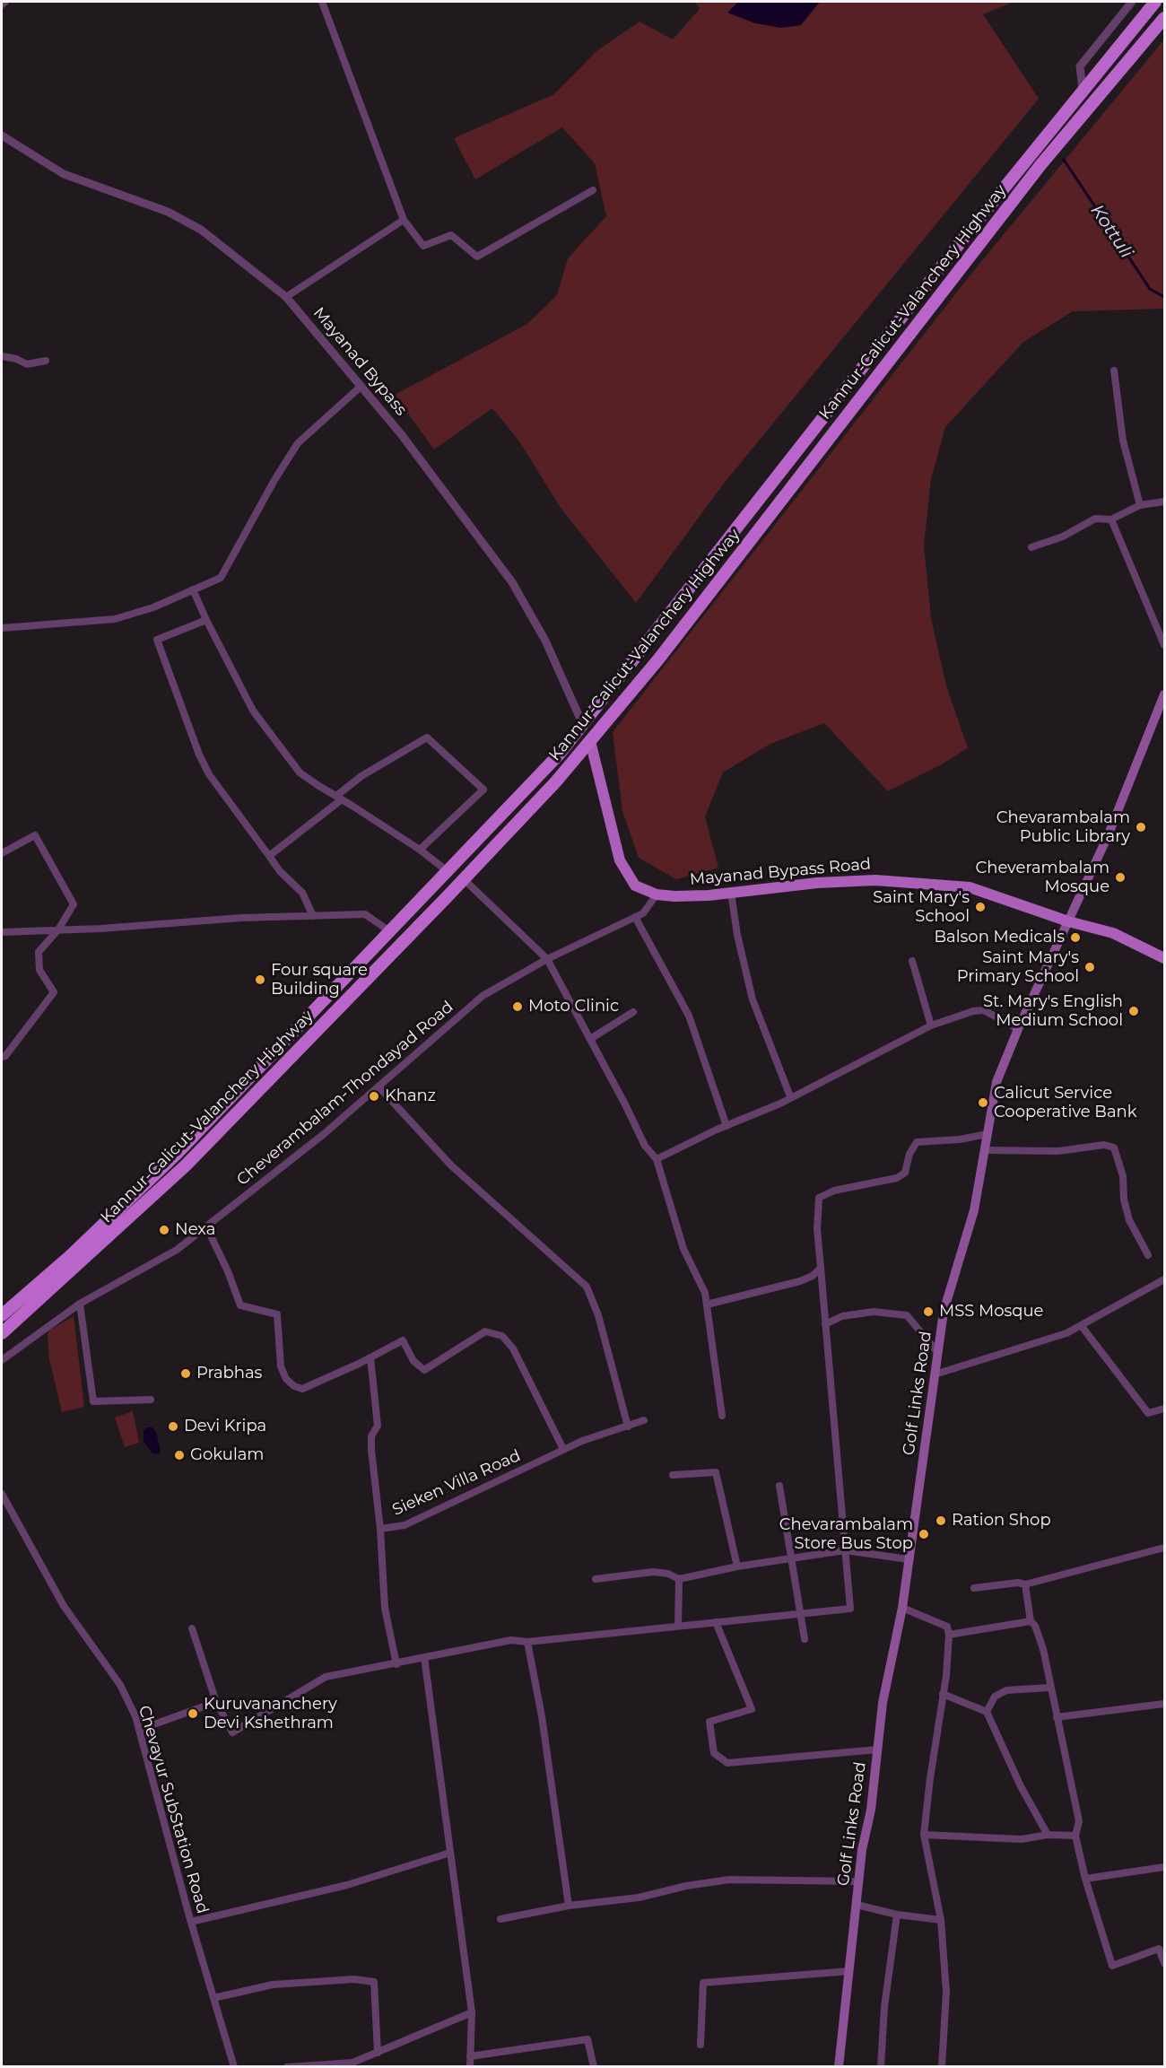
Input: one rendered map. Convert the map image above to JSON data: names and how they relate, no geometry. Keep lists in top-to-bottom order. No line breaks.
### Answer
{"streets":{"highway":["Kannur-Calicut-Valanchery Highway"],"main road":["Mayanad Bypass Road","Golf Links Road"],"street":["Mayanad Bypass","Cheverambalam-Thondayad Road","Sieken Villa Road","Chevayur SubStation Road"]},"crossings":[["Kannur-Calicut-Valanchery Highway","Mayanad Bypass"],["Kannur-Calicut-Valanchery Highway","Mayanad Bypass Road"],["Mayanad Bypass Road","Cheverambalam-Thondayad Road"],["Mayanad Bypass Road","Golf Links Road"]],"water":["Kottuli"],"places":["Chevarambalam Public Library","Cheverambalam Mosque","Saint Mary's School","Balson Medicals","Saint Mary's Primary School","Four square Building","Moto Clinic","St. Mary's English Medium School","Khanz","Calicut Service Cooperative Bank","Nexa","MSS Mosque","Prabhas","Devi Kripa","Gokulam","Ration Shop","Chevarambalam Store Bus Stop","Kuruvananchery Devi Kshethram"]}
